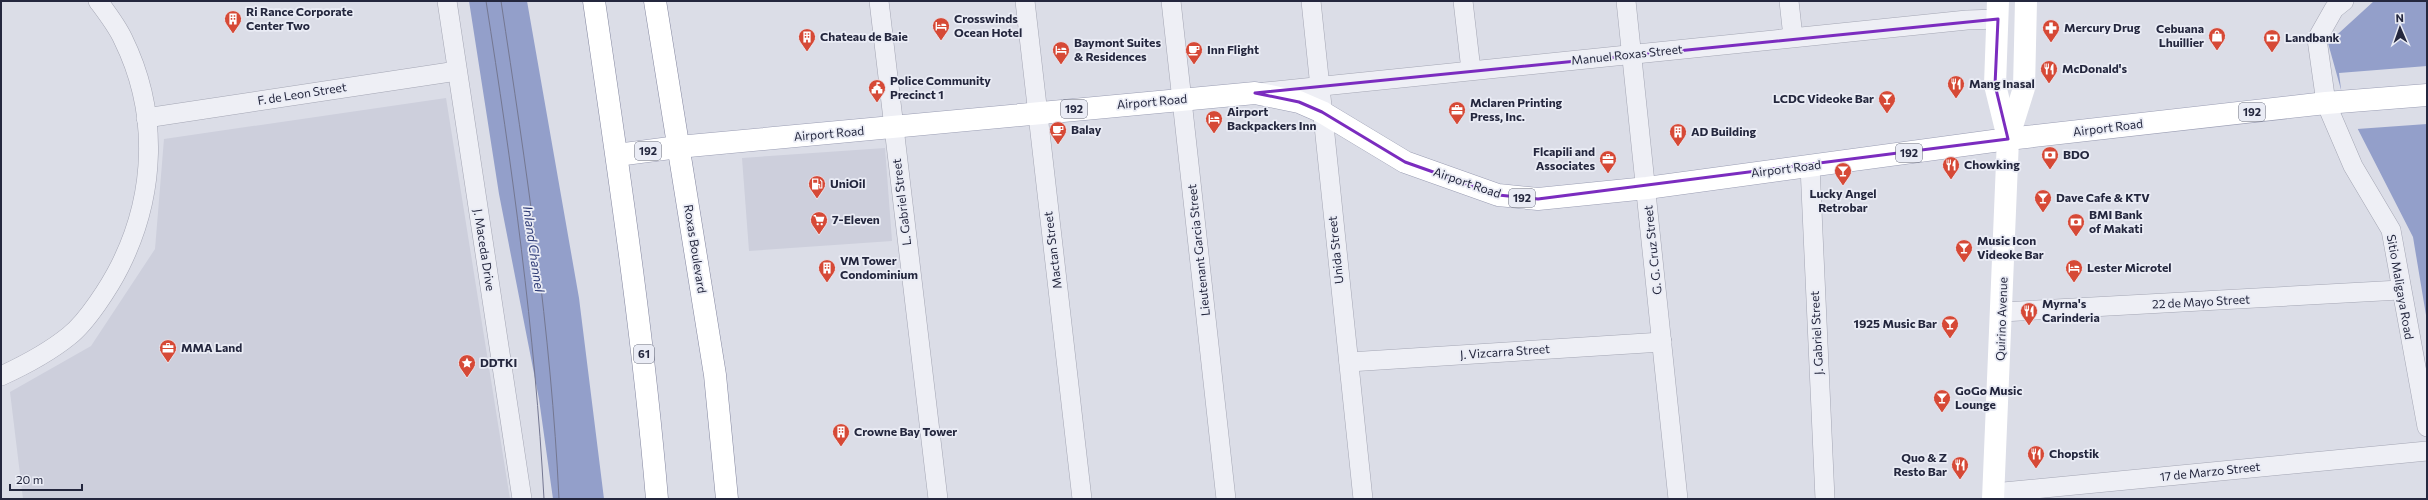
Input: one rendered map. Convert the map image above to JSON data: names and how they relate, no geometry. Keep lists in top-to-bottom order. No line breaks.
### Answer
{"streets":{"main road":["Airport Road","192","Roxas Boulevard","Quirino Avenue","61"],"street":["Manuel Roxas Street","F. de Leon Street","L. Gabriel Street","J. Maceda Drive","Mactan Street","Lieutenant Garcia Street","Unida Street","G. G. Cruz Street","Sitio Maligaya Road","22 de Mayo Street","J. Gabriel Street","J. Vizcarra Street","17 de Marzo Street"]},"crossings":[["Manuel Roxas Street","Airport Road"],["Manuel Roxas Street","Unida Street"],["Manuel Roxas Street","G. G. Cruz Street"],["Manuel Roxas Street","Quirino Avenue"],["F. de Leon Street","J. Maceda Drive"],["Airport Road","L. Gabriel Street"],["Airport Road","Roxas Boulevard"],["Airport Road","Mactan Street"],["Airport Road","Lieutenant Garcia Street"],["Airport Road","Unida Street"],["Airport Road","G. G. Cruz Street"],["Airport Road","Sitio Maligaya Road"],["Airport Road","Quirino Avenue"],["Airport Road","J. Gabriel Street"],["Airport Road","61"],["Unida Street","J. Vizcarra Street"],["G. G. Cruz Street","J. Vizcarra Street"],["Sitio Maligaya Road","22 de Mayo Street"],["22 de Mayo Street","Quirino Avenue"],["Quirino Avenue","17 de Marzo Street"]],"water":["Inland Channel"],"places":{"building":["Ri Rance Corporate Center Two","Chateau de Baie","AD Building","VM Tower Condominium","Crowne Bay Tower"],"hotel":["Crosswinds Ocean Hotel","Baymont Suites & Residences","Airport Backpackers Inn","Lester Microtel"],"pharmacy":["Mercury Drug"],"shop":["Cebuana Lhuillier"],"bank":["Landbank","BDO","BMI Bank of Makati"],"cafe":["Inn Flight","Balay"],"restaurant":["McDonald's","Mang Inasal","Chowking","Myrna's Carinderia","Chopstik","Quo & Z Resto Bar"],"public building":["Police Community Precinct 1"],"bar":["LCDC Videoke Bar","Lucky Angel Retrobar","Dave Cafe & KTV","Music Icon Videoke Bar","1925 Music Bar","GoGo Music Lounge"],"office":["Mclaren Printing Press, Inc.","Flcapili and Associates","MMA Land"],"fuel station":["UniOil"],"supermarket":["7-Eleven"],"place":["DDTKI"]},"scale_bar":"20 m","north":"top"}
